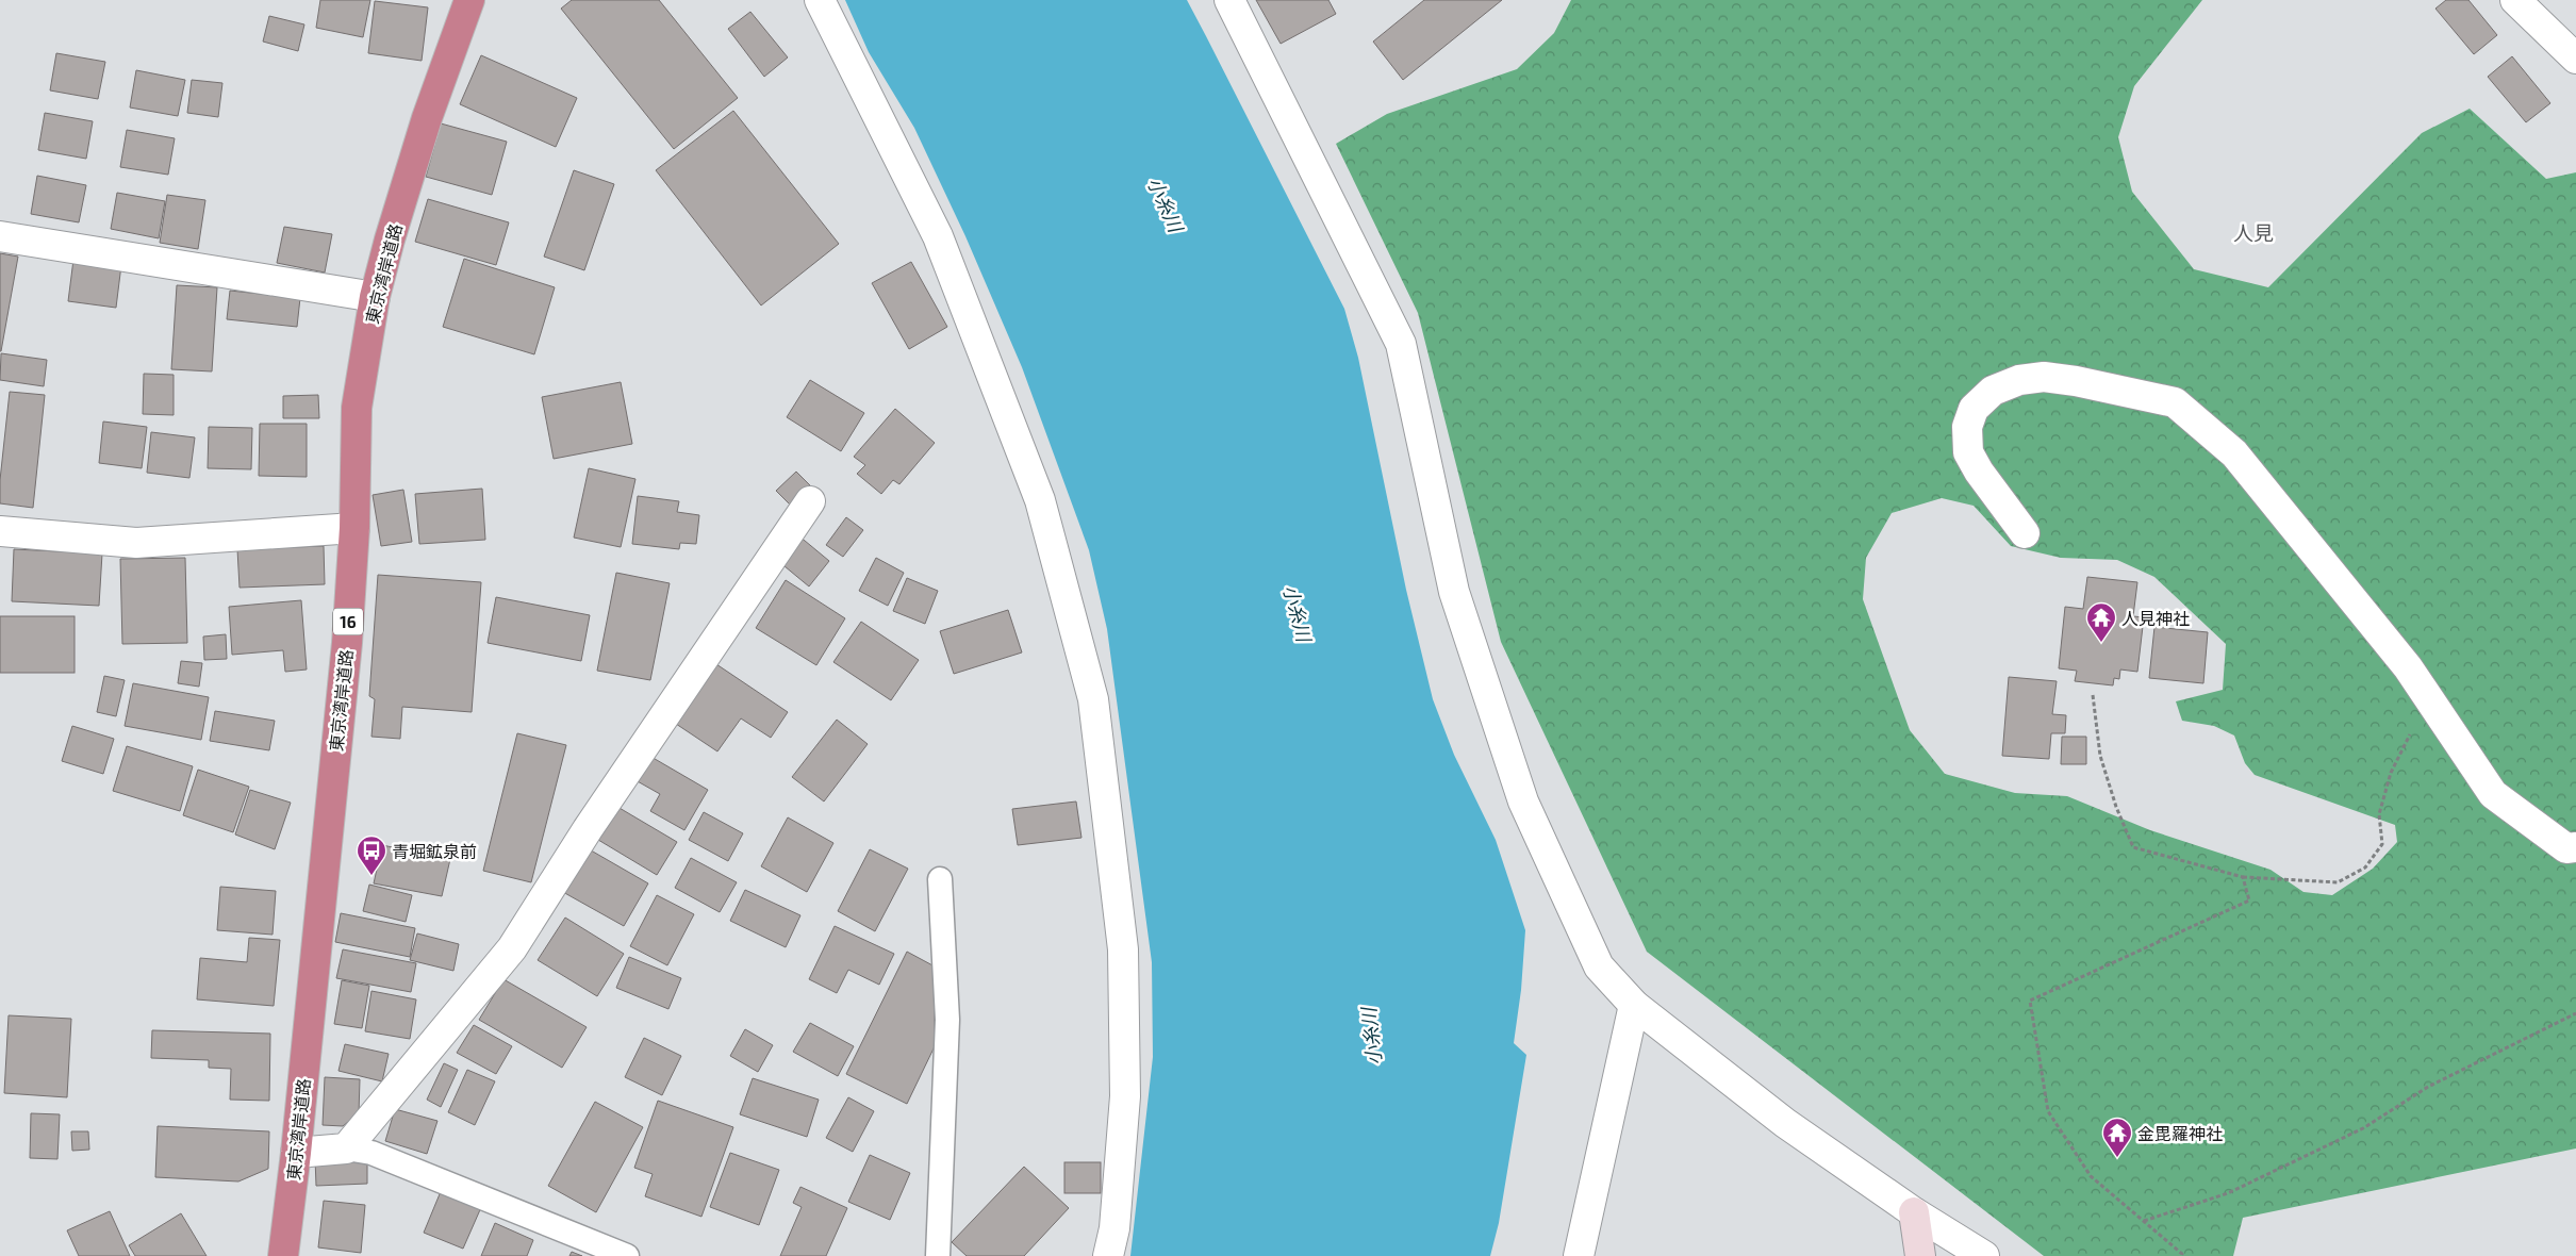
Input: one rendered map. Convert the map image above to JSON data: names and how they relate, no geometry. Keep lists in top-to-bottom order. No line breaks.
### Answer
{"streets":{"highway":["東京湾岸道路","16"]},"districts":["人見"],"water":["小糸川"],"places":{"temple":["人見神社","金毘羅神社"],"bus stop":["青堀鉱泉前"]}}
